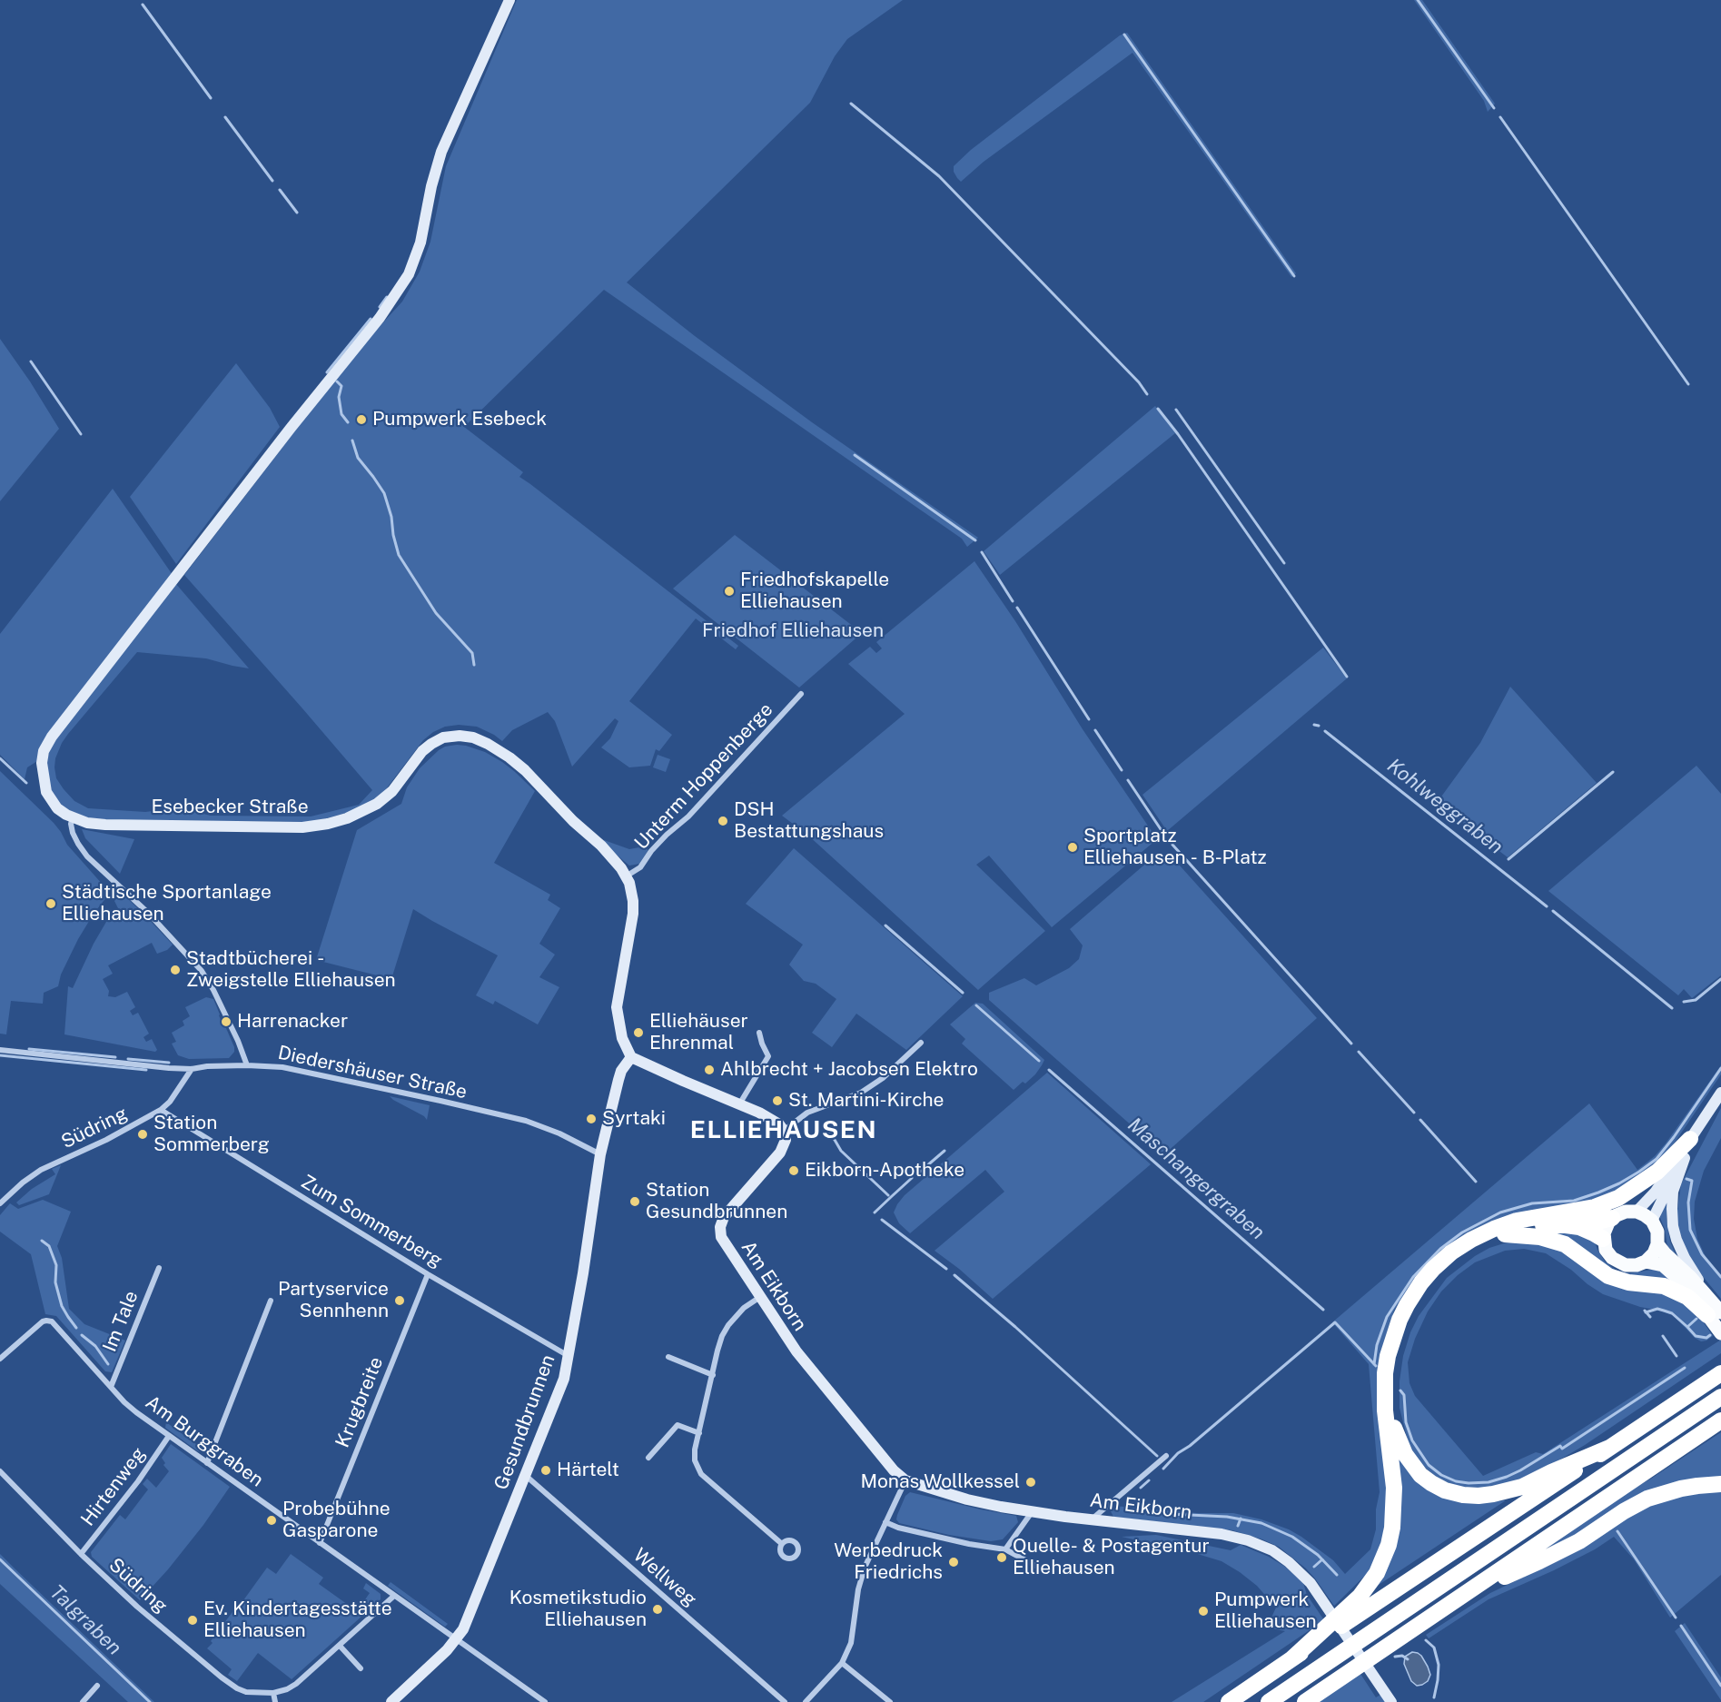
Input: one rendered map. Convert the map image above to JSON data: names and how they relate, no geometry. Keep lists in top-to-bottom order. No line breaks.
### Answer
{"streets":{"street":["Unterm Hoppenberge","Esebecker Straße","Diedershäuser Straße","Südring","Zum Sommerberg","Am Eikborn","Im Tale","Krugbreite","Gesundbrunnen","Am Burggraben","Hirtenweg","Wellweg"]},"crossings":[["Unterm Hoppenberge","Esebecker Straße"],["Diedershäuser Straße","Südring"],["Diedershäuser Straße","Gesundbrunnen"],["Südring","Zum Sommerberg"],["Südring","Am Burggraben"],["Südring","Hirtenweg"],["Zum Sommerberg","Krugbreite"],["Zum Sommerberg","Gesundbrunnen"],["Im Tale","Am Burggraben"],["Krugbreite","Am Burggraben"],["Gesundbrunnen","Am Burggraben"],["Gesundbrunnen","Wellweg"],["Am Burggraben","Hirtenweg"]],"districts":["ELLIEHAUSEN"],"water":["Kohlweggraben","Maschangergraben","Talgraben"],"parks":["Friedhof Elliehausen"],"places":["Pumpwerk Esebeck","Friedhofskapelle Elliehausen","DSH Bestattungshaus","Sportplatz Elliehausen - B-Platz","Städtische Sportanlage Elliehausen","Stadtbücherei - Zweigstelle Elliehausen","Harrenacker","Elliehäuser Ehrenmal","Ahlbrecht + Jacobsen Elektro","St. Martini-Kirche","Syrtaki","Station Sommerberg","Eikborn-Apotheke","Station Gesundbrunnen","Partyservice Sennhenn","Härtelt","Monas Wollkessel","Probebühne Gasparone","Quelle- & Postagentur Elliehausen","Werbedruck Friedrichs","Kosmetikstudio Elliehausen","Pumpwerk Elliehausen","Ev. Kindertagesstätte Elliehausen"]}
